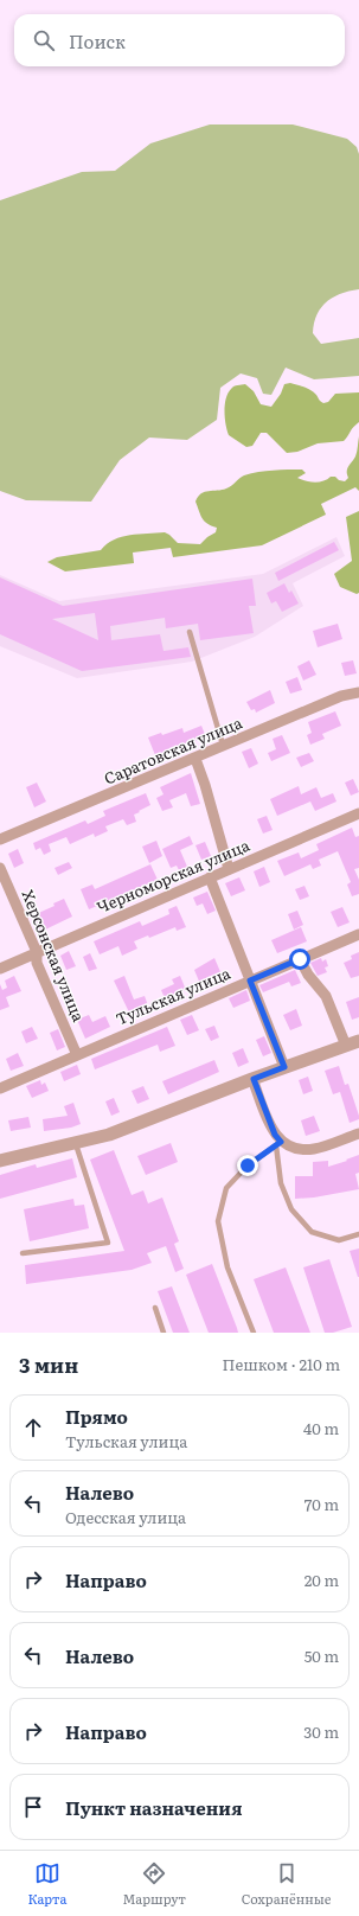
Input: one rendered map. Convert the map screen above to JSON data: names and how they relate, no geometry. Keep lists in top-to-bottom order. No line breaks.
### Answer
{"streets":{"street":["Саратовская улица","Черноморская улица","Херсонская улица","Тульская улица"]},"crossings":[["Черноморская улица","Херсонская улица"],["Херсонская улица","Тульская улица"]],"page":{"search":"Поиск","heading":["3 мин","Пешком · 210 m"],"list":[["Прямо","Тульская улица","40 m"],["Налево","Одесская улица","70 m"],["Направо","20 m"],["Налево","50 m"],["Направо","30 m"],"Пункт назначения"],"nav":["Карта","Маршрут","Сохранённые"]}}
